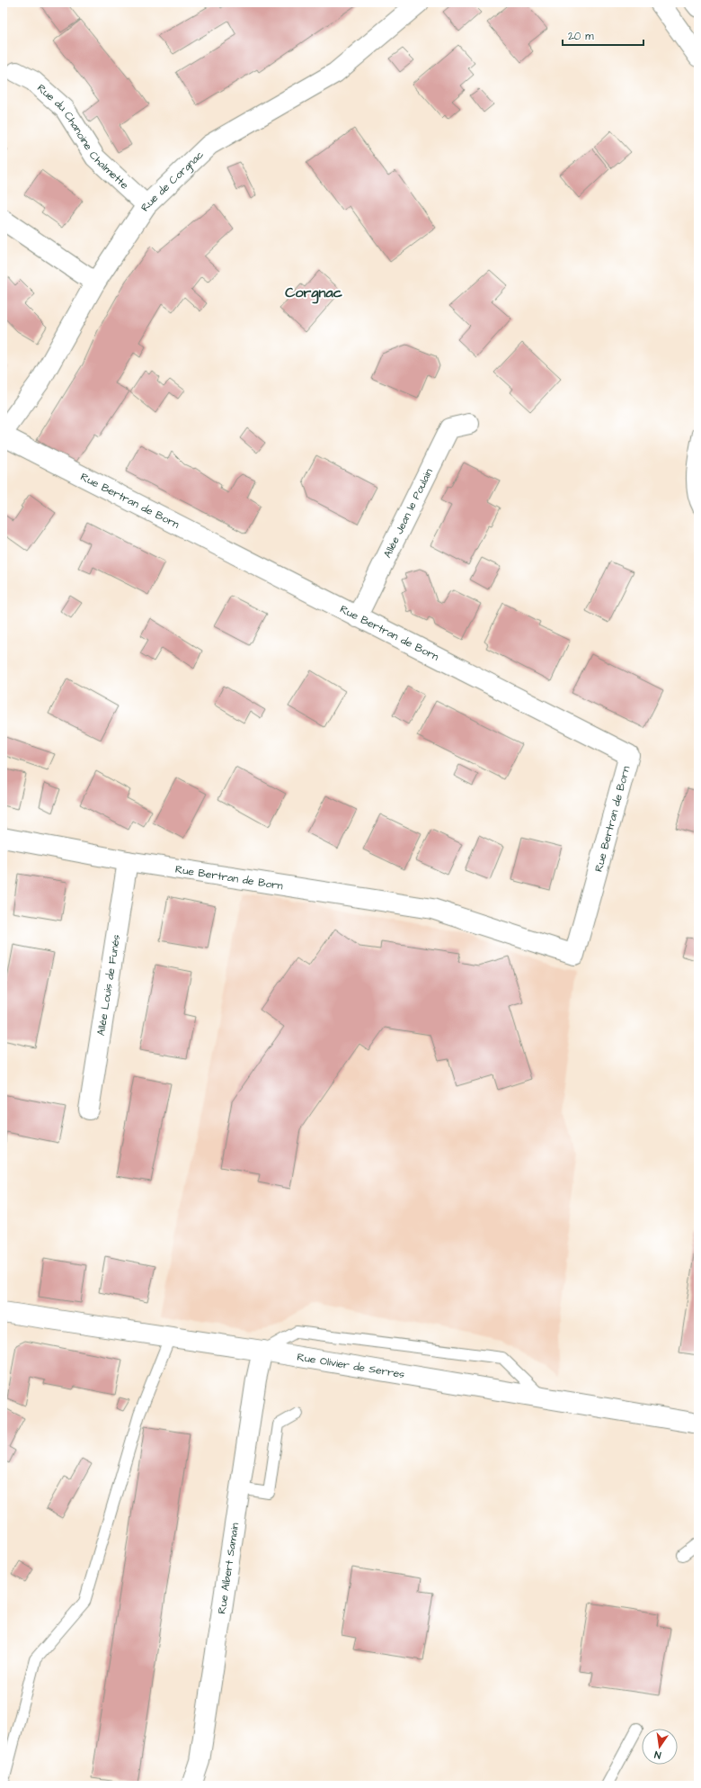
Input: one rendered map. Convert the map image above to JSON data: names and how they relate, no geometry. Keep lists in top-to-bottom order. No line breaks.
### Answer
{"streets":{"street":["Rue du Chanoine Chalmette","Rue de Corgnac","Rue Bertran de Born","Allée Jean le Poulain","Allée Louis de Funés","Rue Olivier de Serres","Rue Albert Samain"]},"crossings":[["Rue du Chanoine Chalmette","Rue de Corgnac"],["Rue de Corgnac","Rue Bertran de Born"],["Rue Bertran de Born","Allée Jean le Poulain"],["Rue Bertran de Born","Allée Louis de Funés"],["Rue Olivier de Serres","Rue Albert Samain"]],"districts":["Corgnac"],"scale_bar":"20 m","north":"bottom"}
